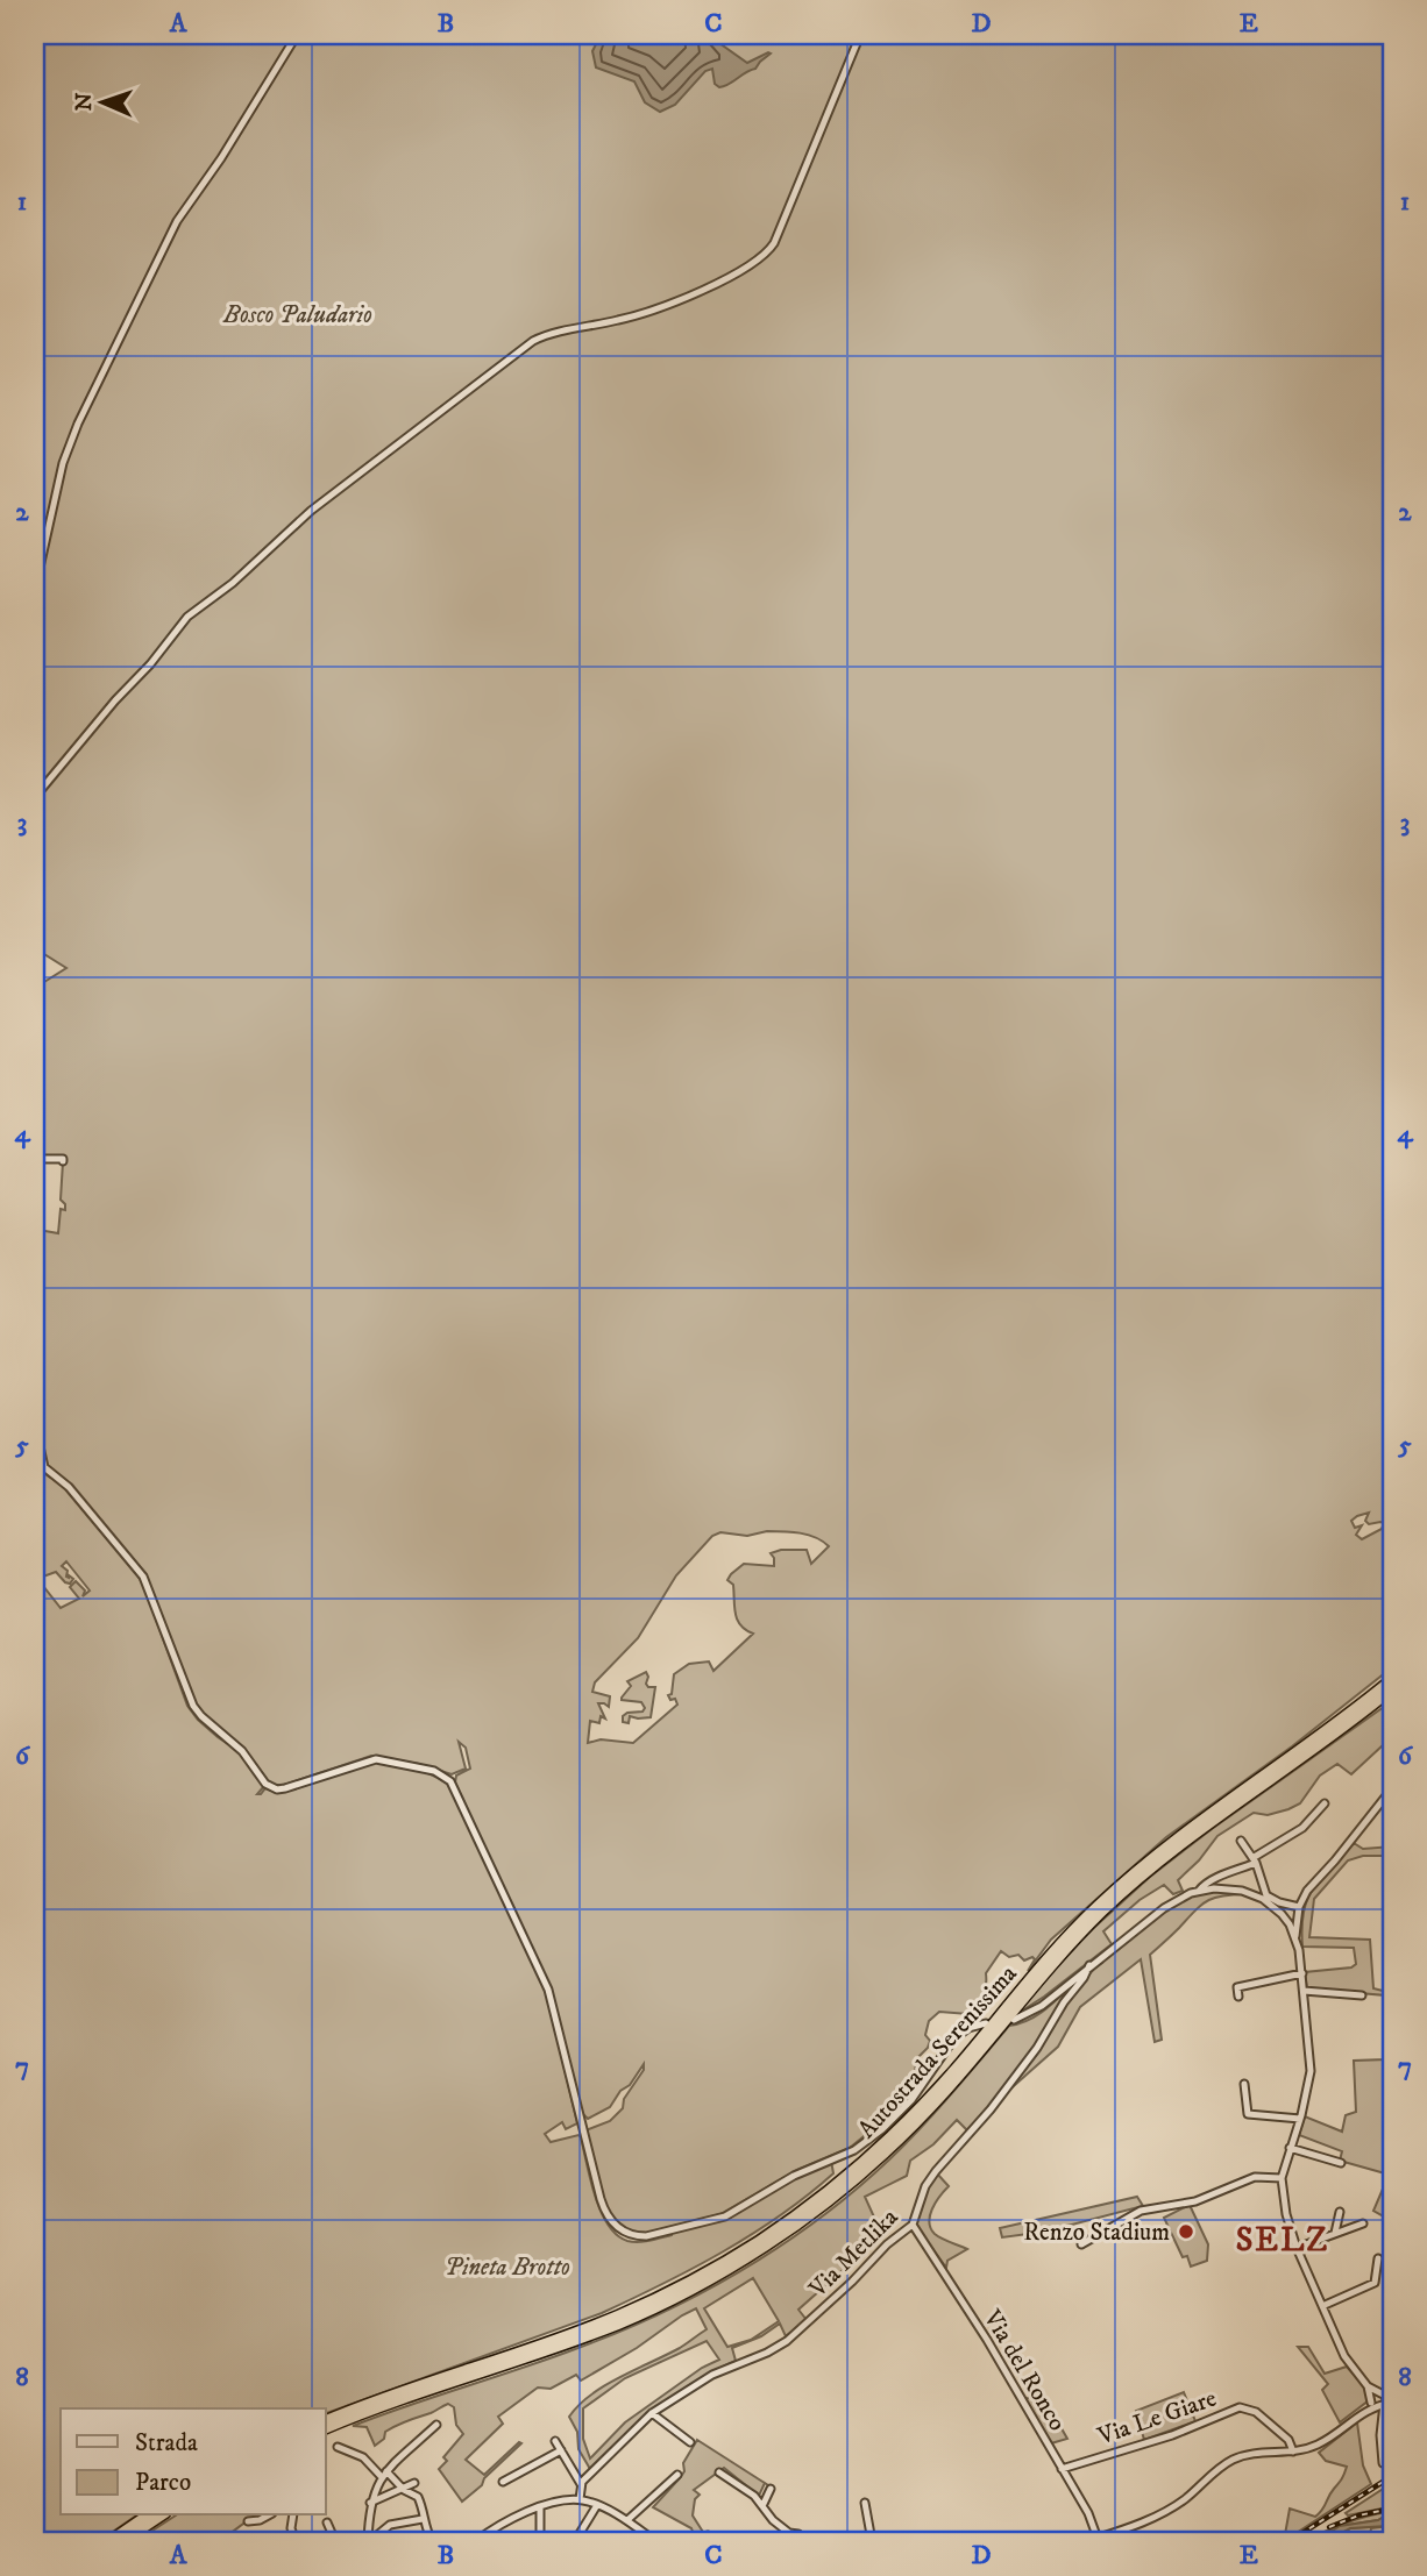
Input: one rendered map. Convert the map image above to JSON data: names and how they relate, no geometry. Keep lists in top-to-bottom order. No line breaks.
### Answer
{"streets":{"highway":["Autostrada Serenissima"],"street":["Via Metlika","Via del Ronco","Via Le Giare"]},"crossings":[["Via Metlika","Via del Ronco"],["Via del Ronco","Via Le Giare"]],"districts":["SELZ"],"parks":["Bosco Paludario","Pineta Brotto"],"places":["Renzo Stadium"],"legend":["Strada","Parco"],"north":"left","grid":{"columns":["A","B","C","D","E"],"rows":["1","2","3","4","5","6","7","8"]}}
